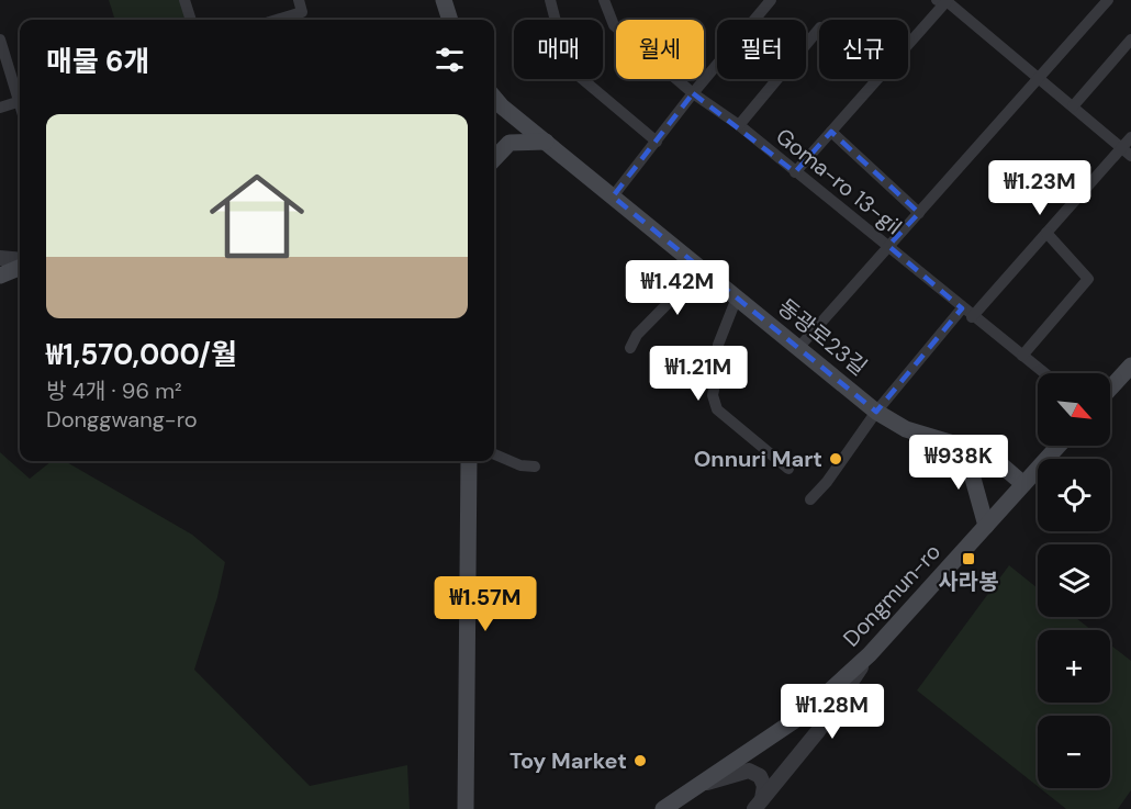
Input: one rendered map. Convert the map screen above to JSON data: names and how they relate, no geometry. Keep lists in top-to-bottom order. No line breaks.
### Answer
{"streets":{"main road":["동광로23길","Dongmun-ro"],"street":["Goma-ro 13-gil"]},"crossings":[["동광로23길","Dongmun-ro"]],"places":{"other":["Onnuri Mart","Toy Market"],"transit":["사라봉"]},"north":"bottom right","page":{"chip":["매매","월세","필터","신규"],"heading":"매물 6개","list":[{"name":"₩1,570,000/월","note":"방 4개 · 96 m² · Donggwang-ro"}],"price":["₩1.23M","₩1.42M","₩1.21M","₩938K","₩1.57M","₩1.28M"],"map_buttons":["+","−"]}}
